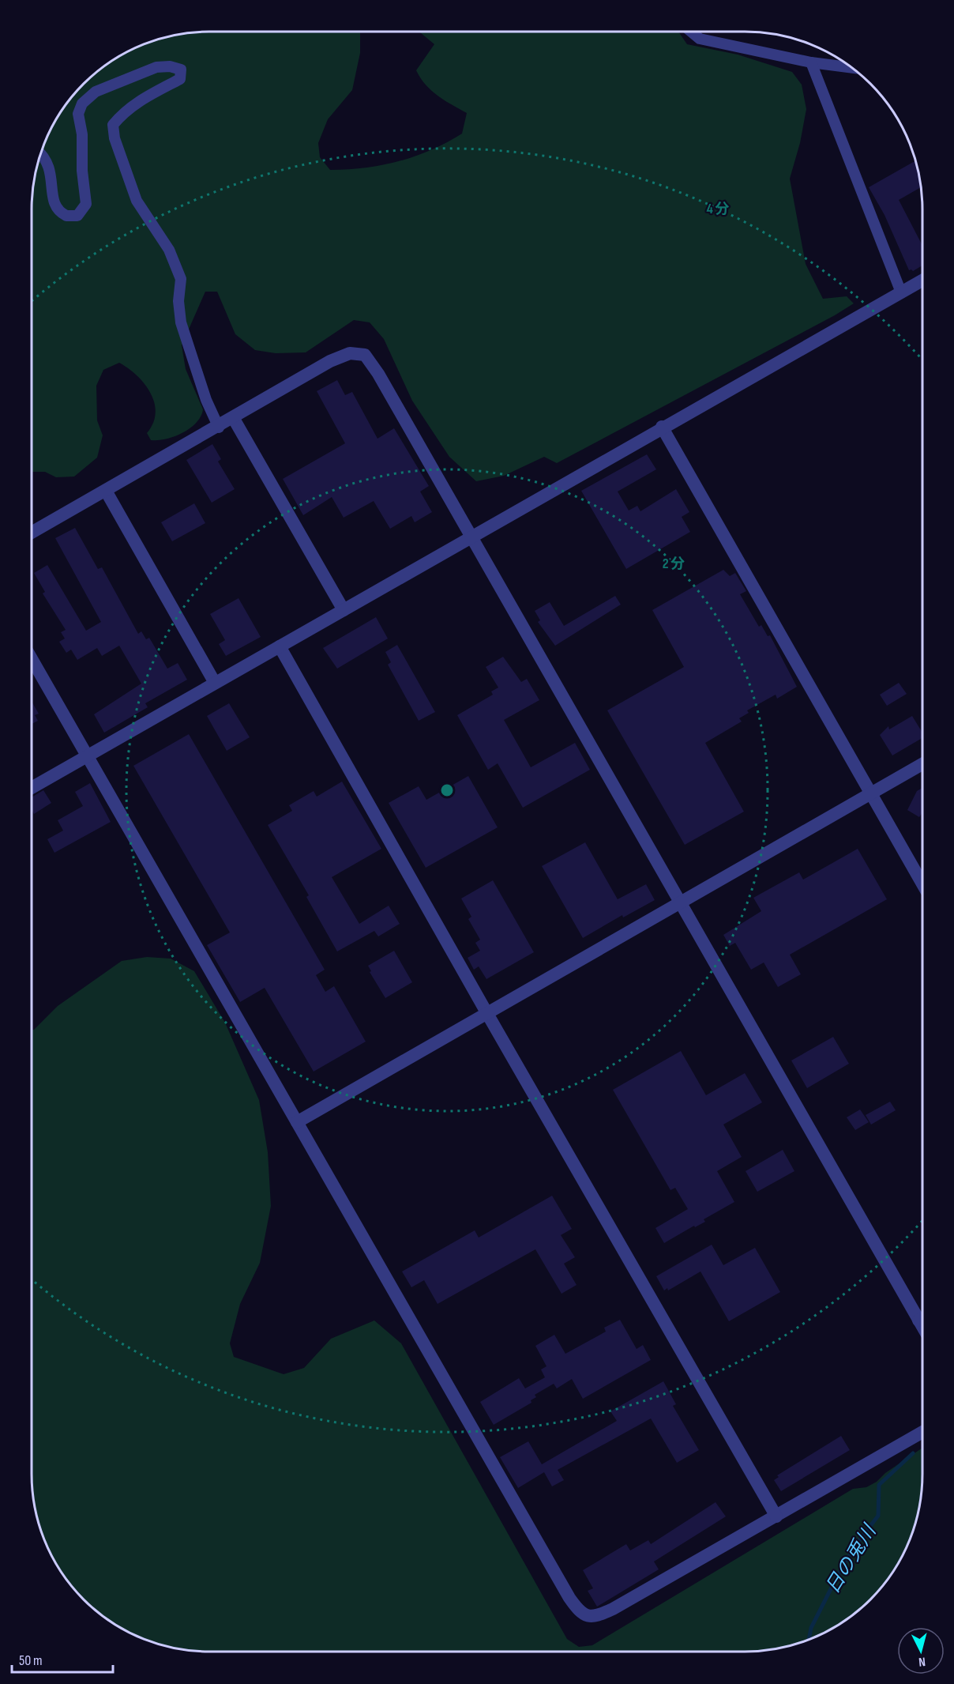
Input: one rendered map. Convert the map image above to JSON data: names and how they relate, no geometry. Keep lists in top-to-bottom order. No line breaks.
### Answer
{"water":["日の兎川"],"scale_bar":"50 m","north":"bottom","rings":["4 分","2 分"]}
